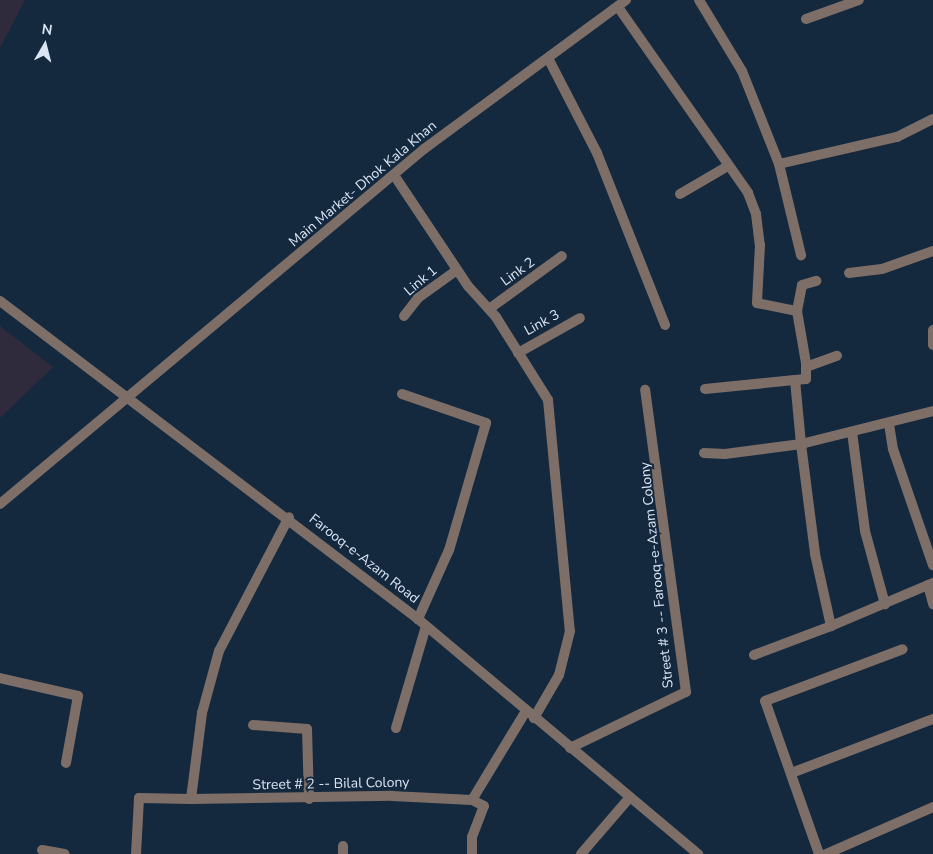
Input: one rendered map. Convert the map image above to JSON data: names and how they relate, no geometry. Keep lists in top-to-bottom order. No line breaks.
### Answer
{"streets":{"street":["Main Market- Dhok Kala Khan","Link 2","Link 1","Link 3","Farooq-e-Azam Road","Street # 3 -- Farooq-e-Azam Colony","Street # 2 -- Bilal Colony"]},"crossings":[["Main Market- Dhok Kala Khan","Farooq-e-Azam Road"],["Farooq-e-Azam Road","Street # 3 -- Farooq-e-Azam Colony"]],"north":"top"}
